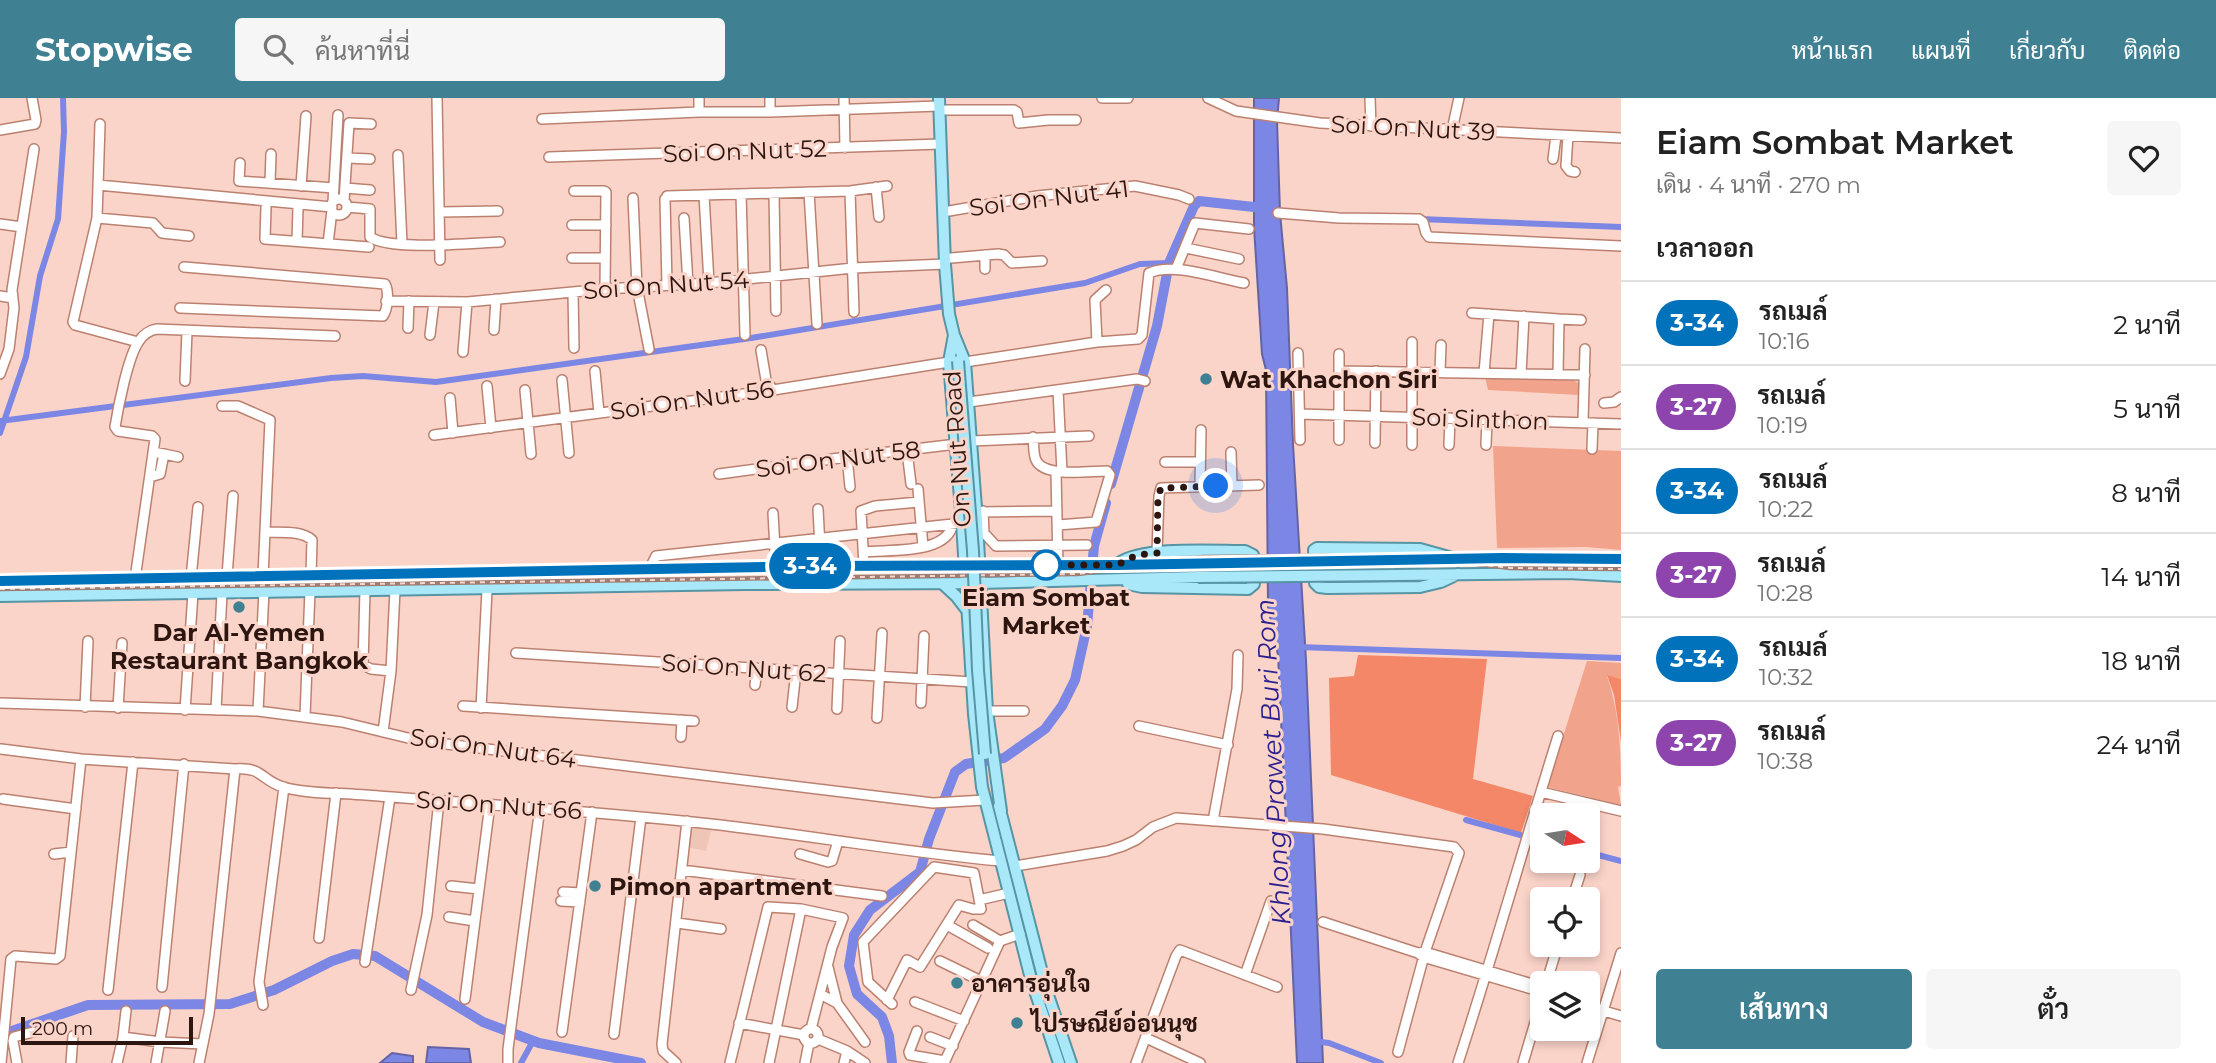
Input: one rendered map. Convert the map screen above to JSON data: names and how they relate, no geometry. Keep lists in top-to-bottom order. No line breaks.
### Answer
{"streets":{"main road":["On Nut Road"],"street":["Soi On Nut 39","Soi On Nut 52","Soi On Nut 41","Soi On Nut 54","Soi On Nut 56","Soi Sinthon","Soi On Nut 58","Soi On Nut 62","Soi On Nut 64","Soi On Nut 66"]},"crossings":[["Soi On Nut 52","On Nut Road"],["Soi On Nut 41","On Nut Road"],["Soi On Nut 54","On Nut Road"],["Soi On Nut 56","On Nut Road"],["On Nut Road","Soi On Nut 58"],["On Nut Road","Soi On Nut 62"],["On Nut Road","Soi On Nut 64"],["On Nut Road","Soi On Nut 66"]],"water":["Khlong Prawet Buri Rom"],"places":["Wat Khachon Siri","Eiam Sombat Market","Dar Al-Yemen Restaurant Bangkok","Pimon apartment","อาคารอุ่นใจ","ไปรษณีย์อ่อนนุช"],"lines":["bus line 3-34"],"scale_bar":"200 m","north":"right","page":{"header":"Stopwise","search":"ค้นหาที่นี่","nav":["หน้าแรก","แผนที่","เกี่ยวกับ","ติดต่อ"],"on_map":"3-34","heading":[["Eiam Sombat Market","เดิน · 4 นาที · 270 m"],"เวลาออก"],"list":[{"mark":"3-34","name":"รถเมล์","note":"10:16","value":"2 นาที"},{"mark":"3-27","name":"รถเมล์","note":"10:19","value":"5 นาที"},{"mark":"3-34","name":"รถเมล์","note":"10:22","value":"8 นาที"},{"mark":"3-27","name":"รถเมล์","note":"10:28","value":"14 นาที"},{"mark":"3-34","name":"รถเมล์","note":"10:32","value":"18 นาที"},{"mark":"3-27","name":"รถเมล์","note":"10:38","value":"24 นาที"}],"buttons":["เส้นทาง","ตั๋ว"],"scale":"200 m"}}
